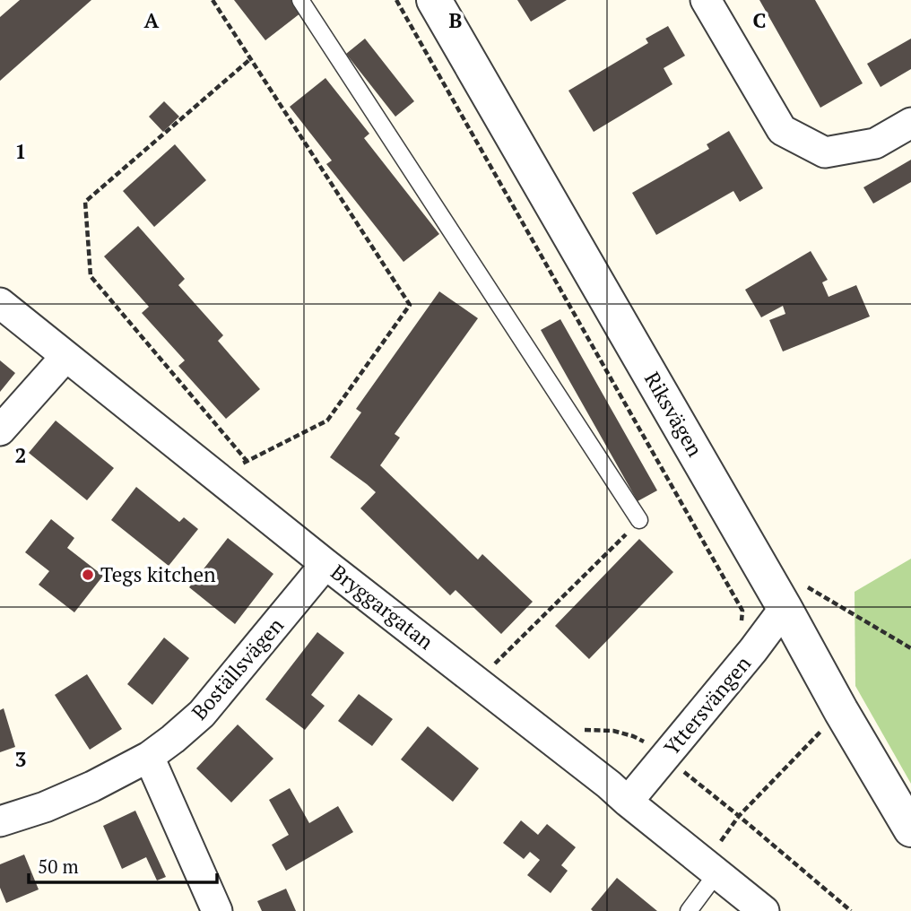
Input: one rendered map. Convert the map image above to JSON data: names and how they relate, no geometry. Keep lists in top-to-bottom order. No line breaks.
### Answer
{"streets":{"street":["Riksvägen","Bryggargatan","Boställsvägen","Yttersvängen"]},"crossings":[["Riksvägen","Yttersvängen"],["Bryggargatan","Boställsvägen"],["Bryggargatan","Yttersvängen"]],"places":["Tegs kitchen"],"scale_bar":"50 m","grid":{"columns":["A","B","C"],"rows":["1","2","3"]}}
